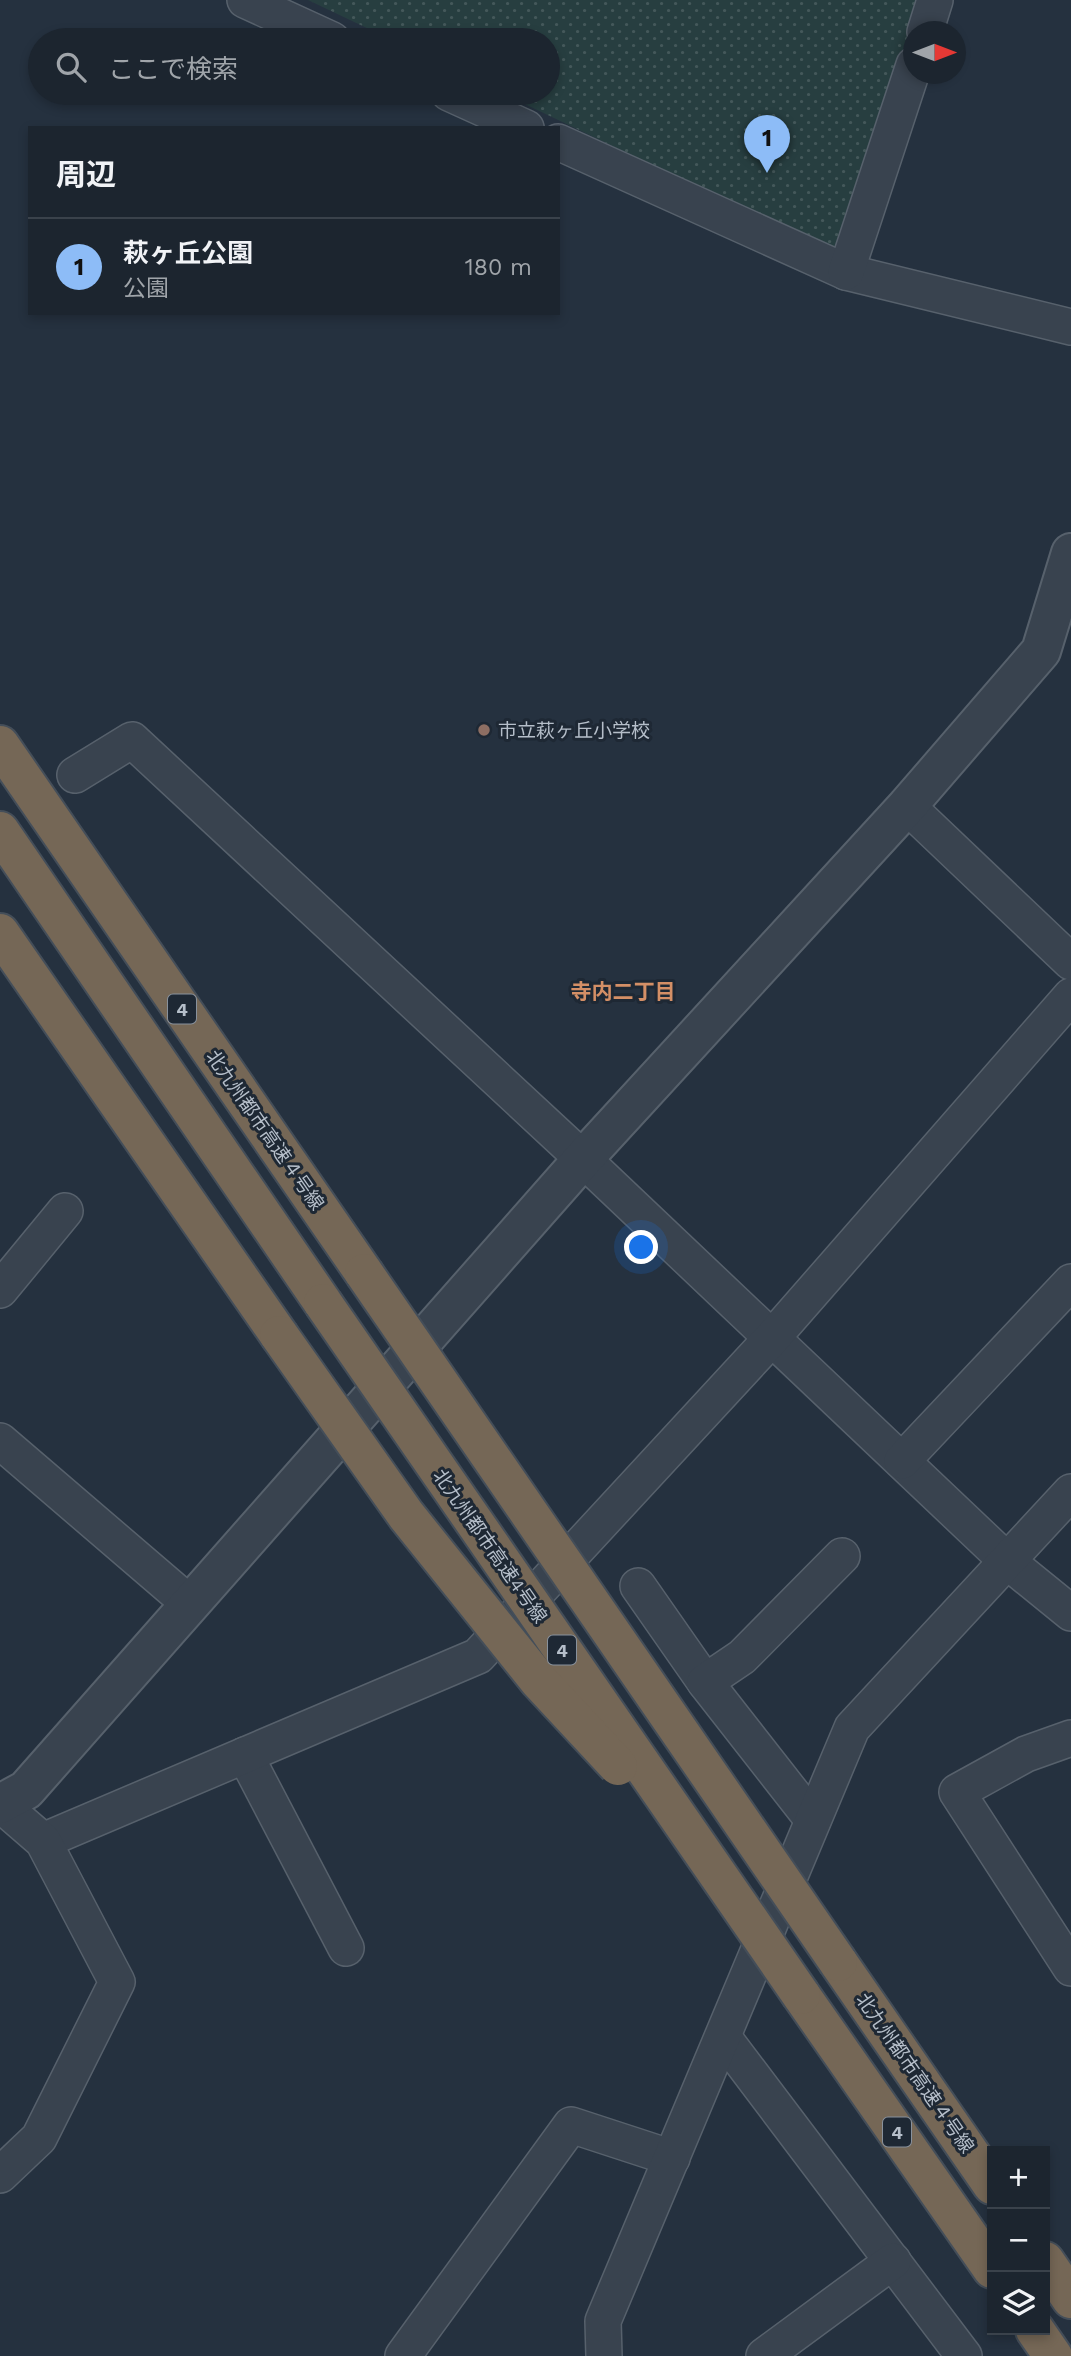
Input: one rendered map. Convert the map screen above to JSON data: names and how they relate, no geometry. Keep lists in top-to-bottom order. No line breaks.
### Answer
{"streets":{"highway":["4","北九州都市高速４号線","北九州都市高速4号線"]},"districts":["寺内二丁目"],"places":["市立萩ヶ丘小学校"],"north":"right","page":{"search":"ここで検索","pins":"1","heading":"周辺","list":[{"mark":"1","name":"萩ヶ丘公園","note":"公園","value":"180 m"}],"map_buttons":["+","−"]}}
